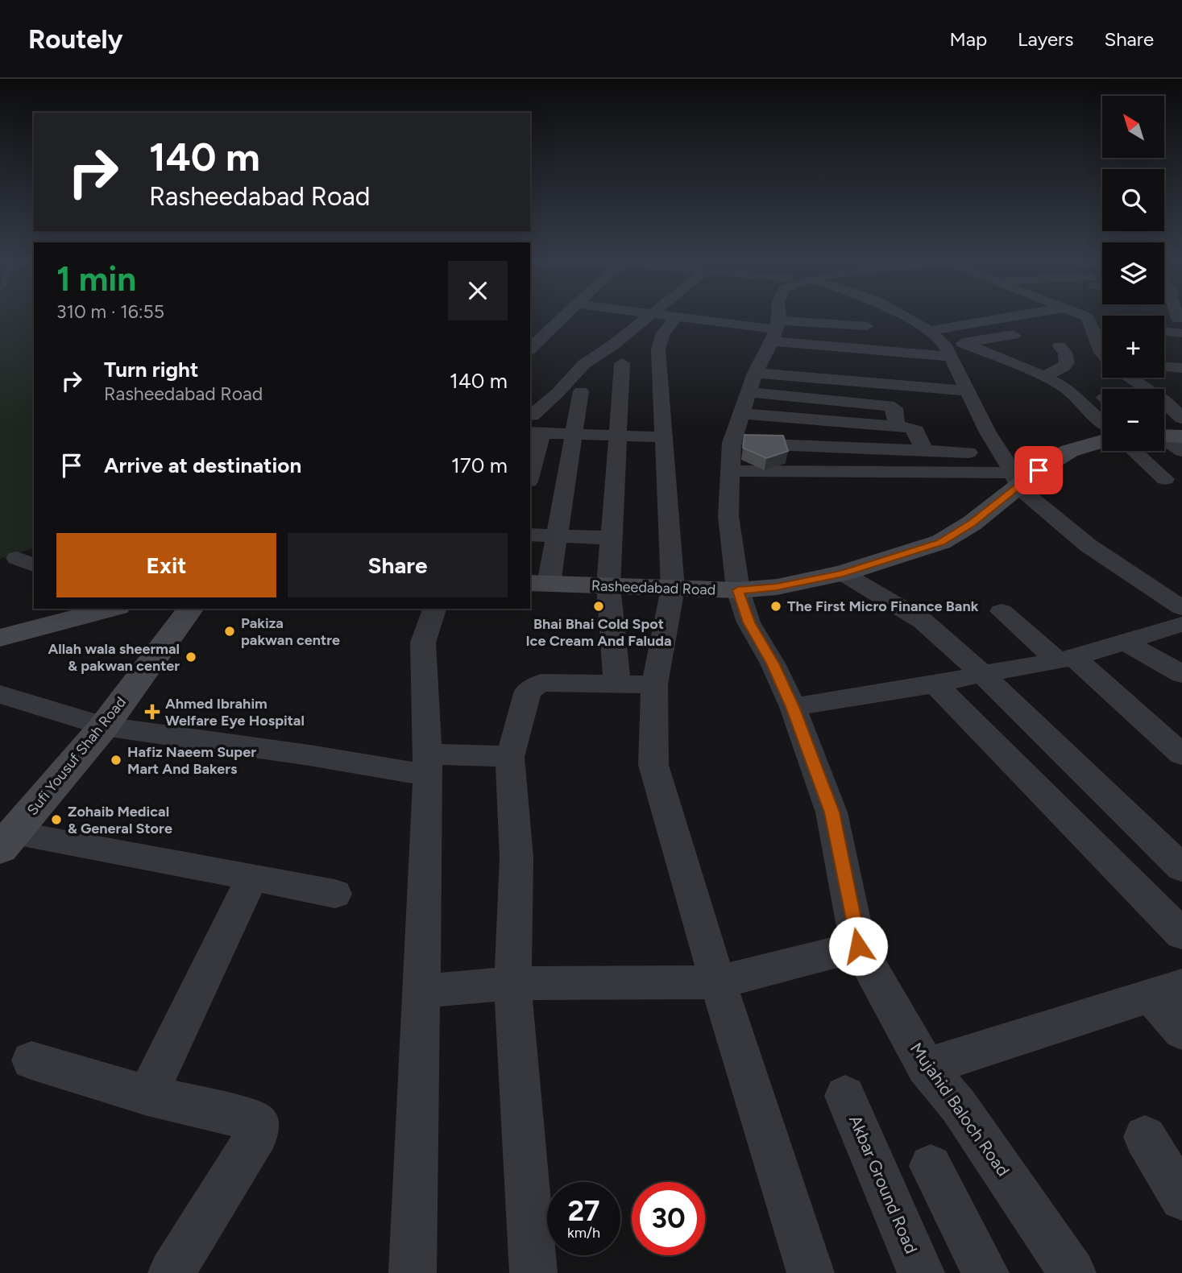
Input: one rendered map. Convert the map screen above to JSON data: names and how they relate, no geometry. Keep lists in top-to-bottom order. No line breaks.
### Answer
{"streets":{"main road":["Rasheedabad Road","Sufi Yousuf Shah Road"],"street":["Mujahid Baloch Road","Akbar Ground Road"]},"crossings":[["Rasheedabad Road","Mujahid Baloch Road"]],"places":{"other":["Bhai Bhai Cold Spot Ice Cream And Faluda","The First Micro Finance Bank","Pakiza pakwan centre","Allah wala sheermal & pakwan center","Hafiz Naeem Super Mart And Bakers","Zohaib Medical & General Store"],"health":["Ahmed Ibrahim Welfare Eye Hospital"]},"north":"top left","page":{"header":"Routely","nav":["Map","Layers","Share"],"map_buttons":["+","−"],"turn":["140 m","Rasheedabad Road"],"heading":["1 min","310 m · 16:55"],"list":[{"name":"Turn right","note":"Rasheedabad Road","value":"140 m"},{"name":"Arrive at destination","value":"170 m"}],"buttons":["Exit","Share"],"speed":"27 km/h","limit":"30"}}
